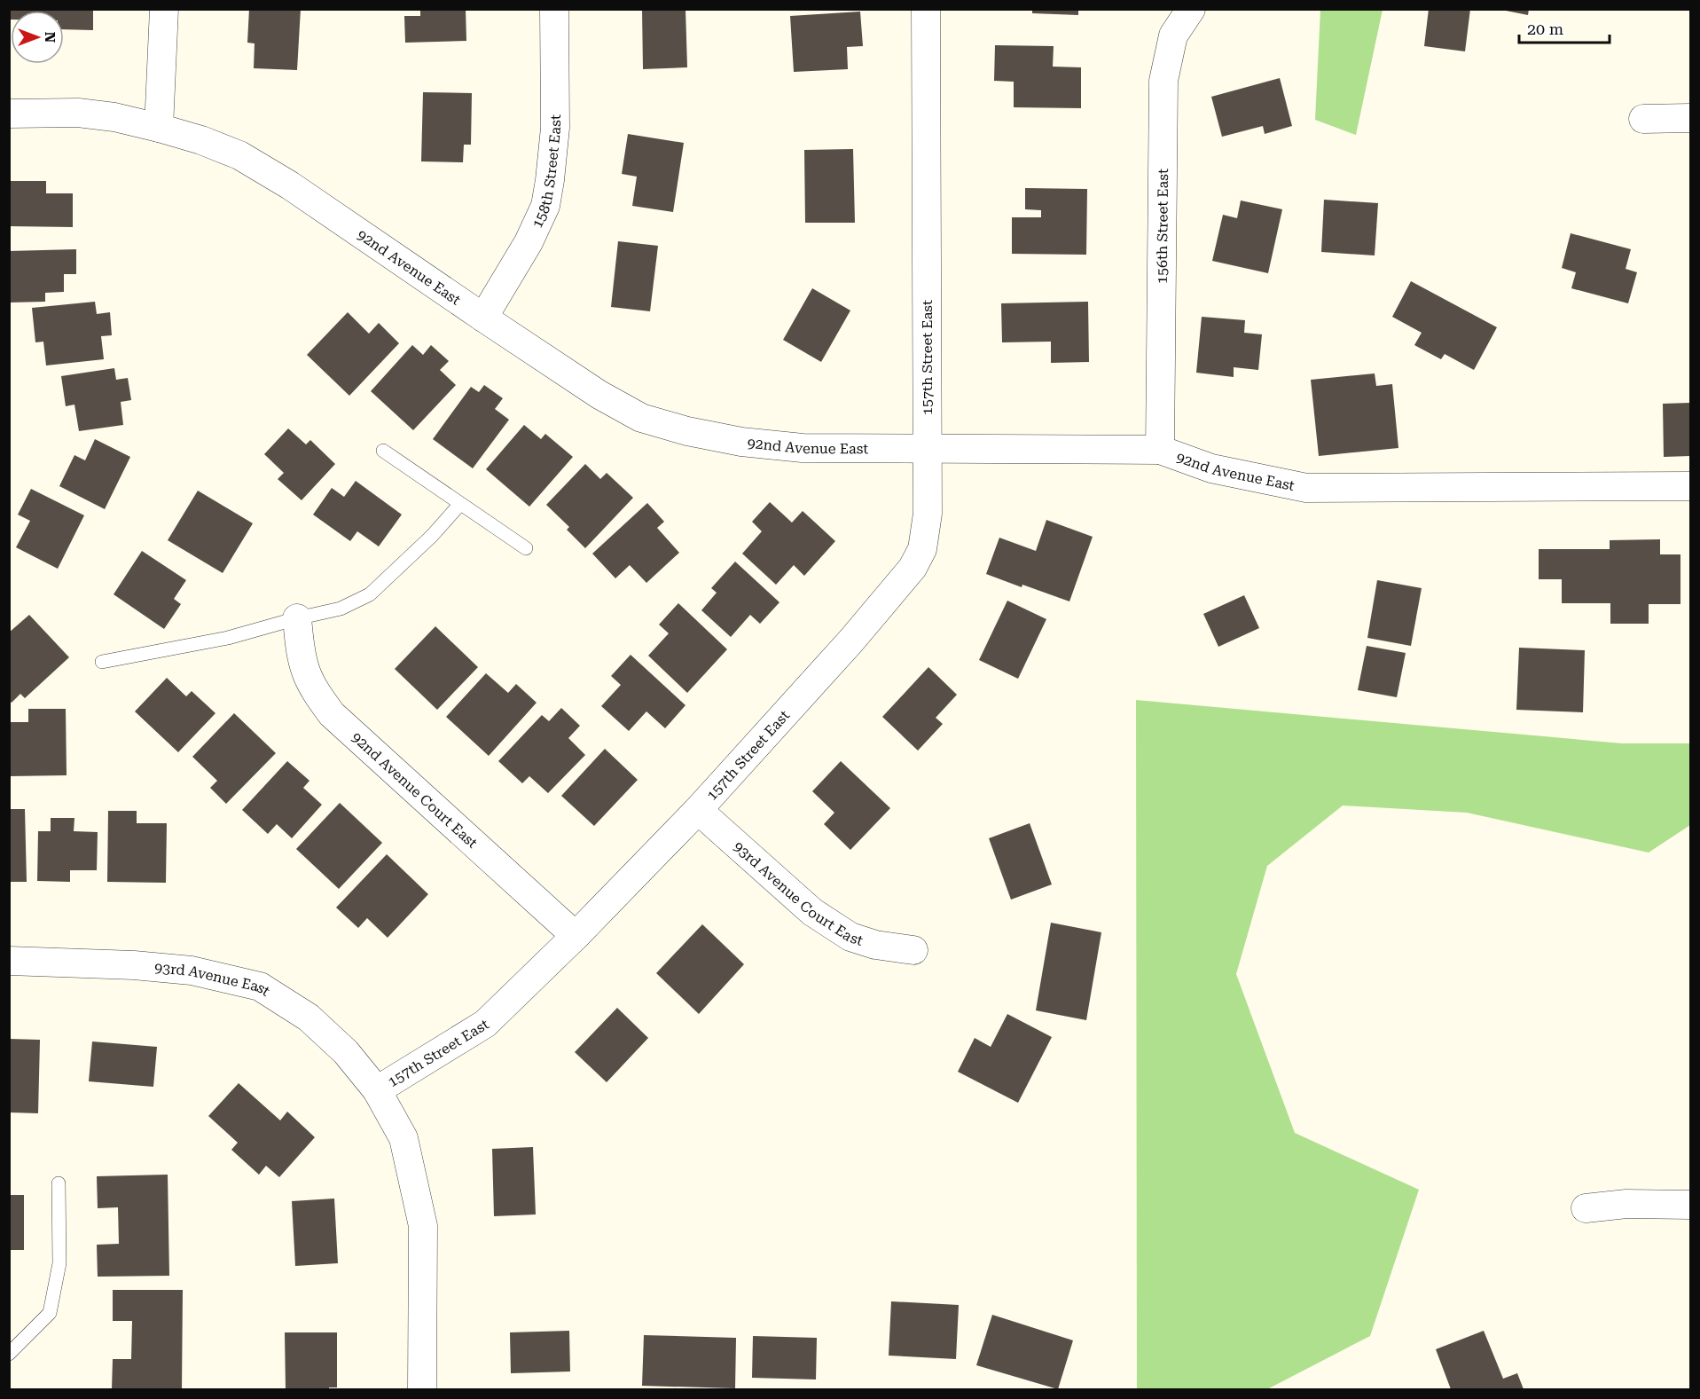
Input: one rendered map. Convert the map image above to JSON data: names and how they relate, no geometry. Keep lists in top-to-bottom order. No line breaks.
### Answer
{"streets":{"street":["158th Street East","156th Street East","92nd Avenue East","157th Street East","92nd Avenue Court East","93rd Avenue Court East","93rd Avenue East"]},"crossings":[["158th Street East","92nd Avenue East"],["156th Street East","92nd Avenue East"],["92nd Avenue East","157th Street East"],["157th Street East","92nd Avenue Court East"],["157th Street East","93rd Avenue Court East"],["157th Street East","93rd Avenue East"]],"scale_bar":"20 m","north":"right"}
